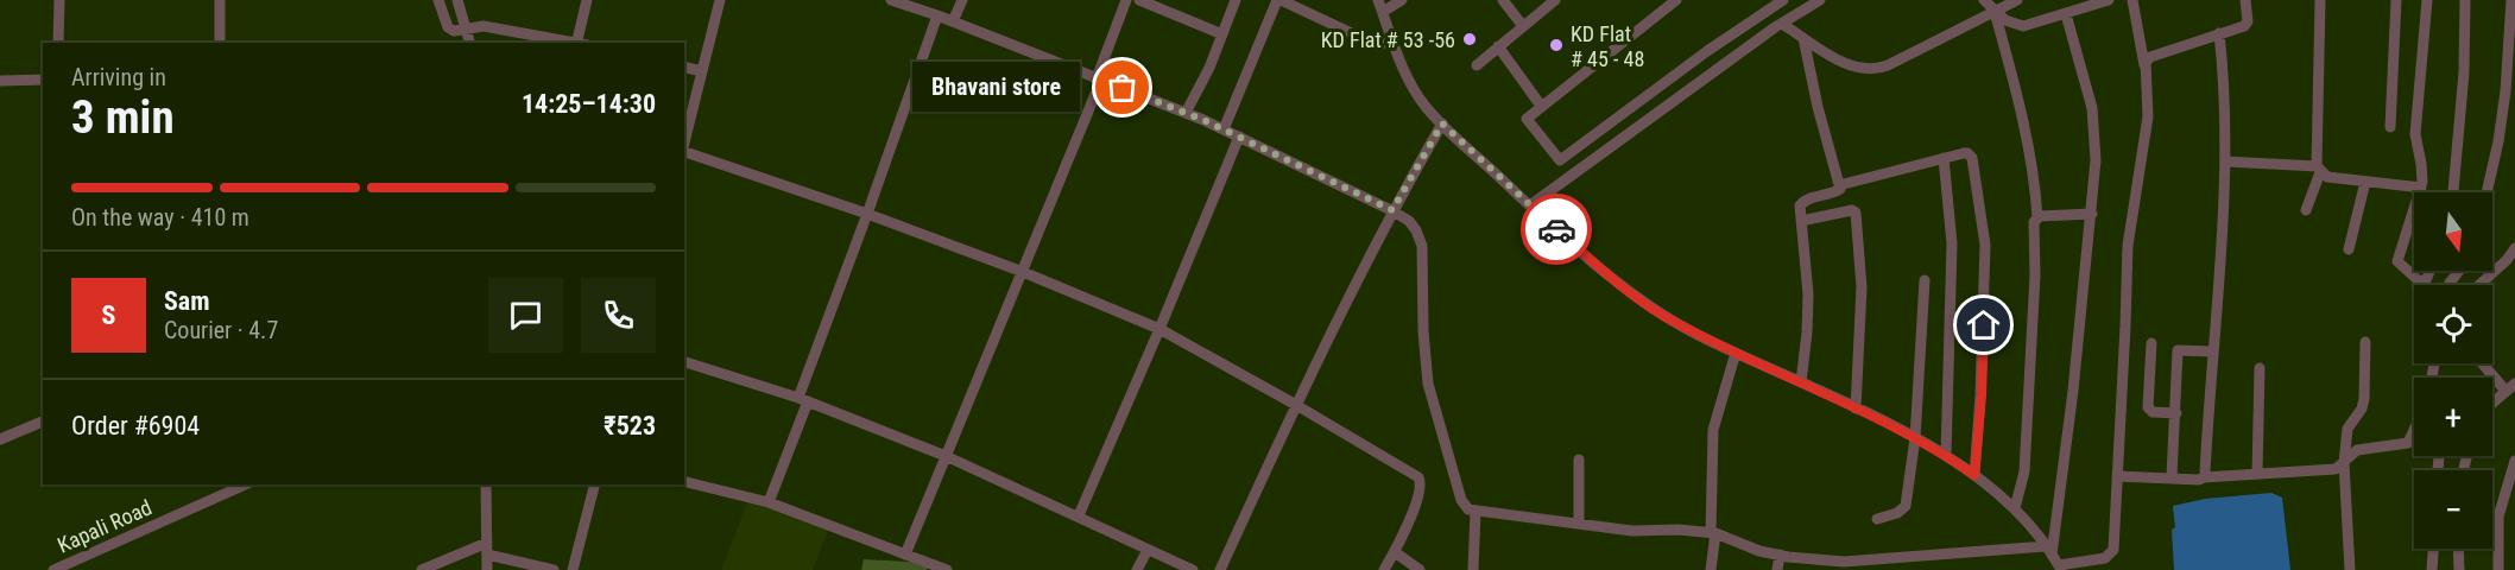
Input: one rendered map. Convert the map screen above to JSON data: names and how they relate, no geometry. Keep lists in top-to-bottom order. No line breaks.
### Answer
{"streets":{"street":["Kapali Road"]},"places":["KD Flat # 53 -56","KD Flat # 45 - 48","Bhavani store"],"north":"bottom","page":{"heading":["3 min","Arriving in","14:25–14:30"],"panel":["Sam","Courier · 4.7","Order #6904","₹523"],"bubble":"Bhavani store","bar":"On the way · 410 m","map_buttons":["+","−"],"round":"S"}}
